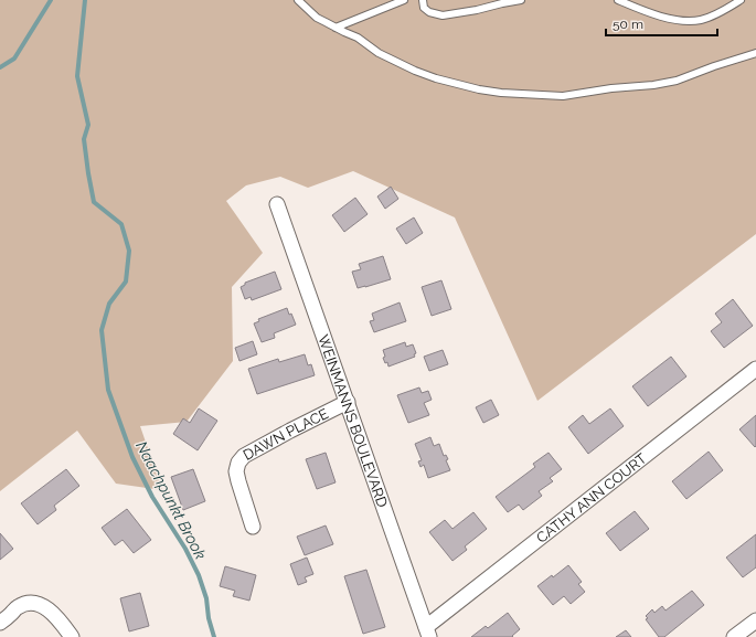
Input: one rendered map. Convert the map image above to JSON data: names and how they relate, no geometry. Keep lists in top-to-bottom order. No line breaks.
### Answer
{"streets":{"street":["WEINMANNS BOULEVARD","DAWN PLACE","CATHY ANN COURT"]},"crossings":[["WEINMANNS BOULEVARD","DAWN PLACE"],["WEINMANNS BOULEVARD","CATHY ANN COURT"]],"water":["Naachpunkt Brook"],"scale_bar":"50 m"}
